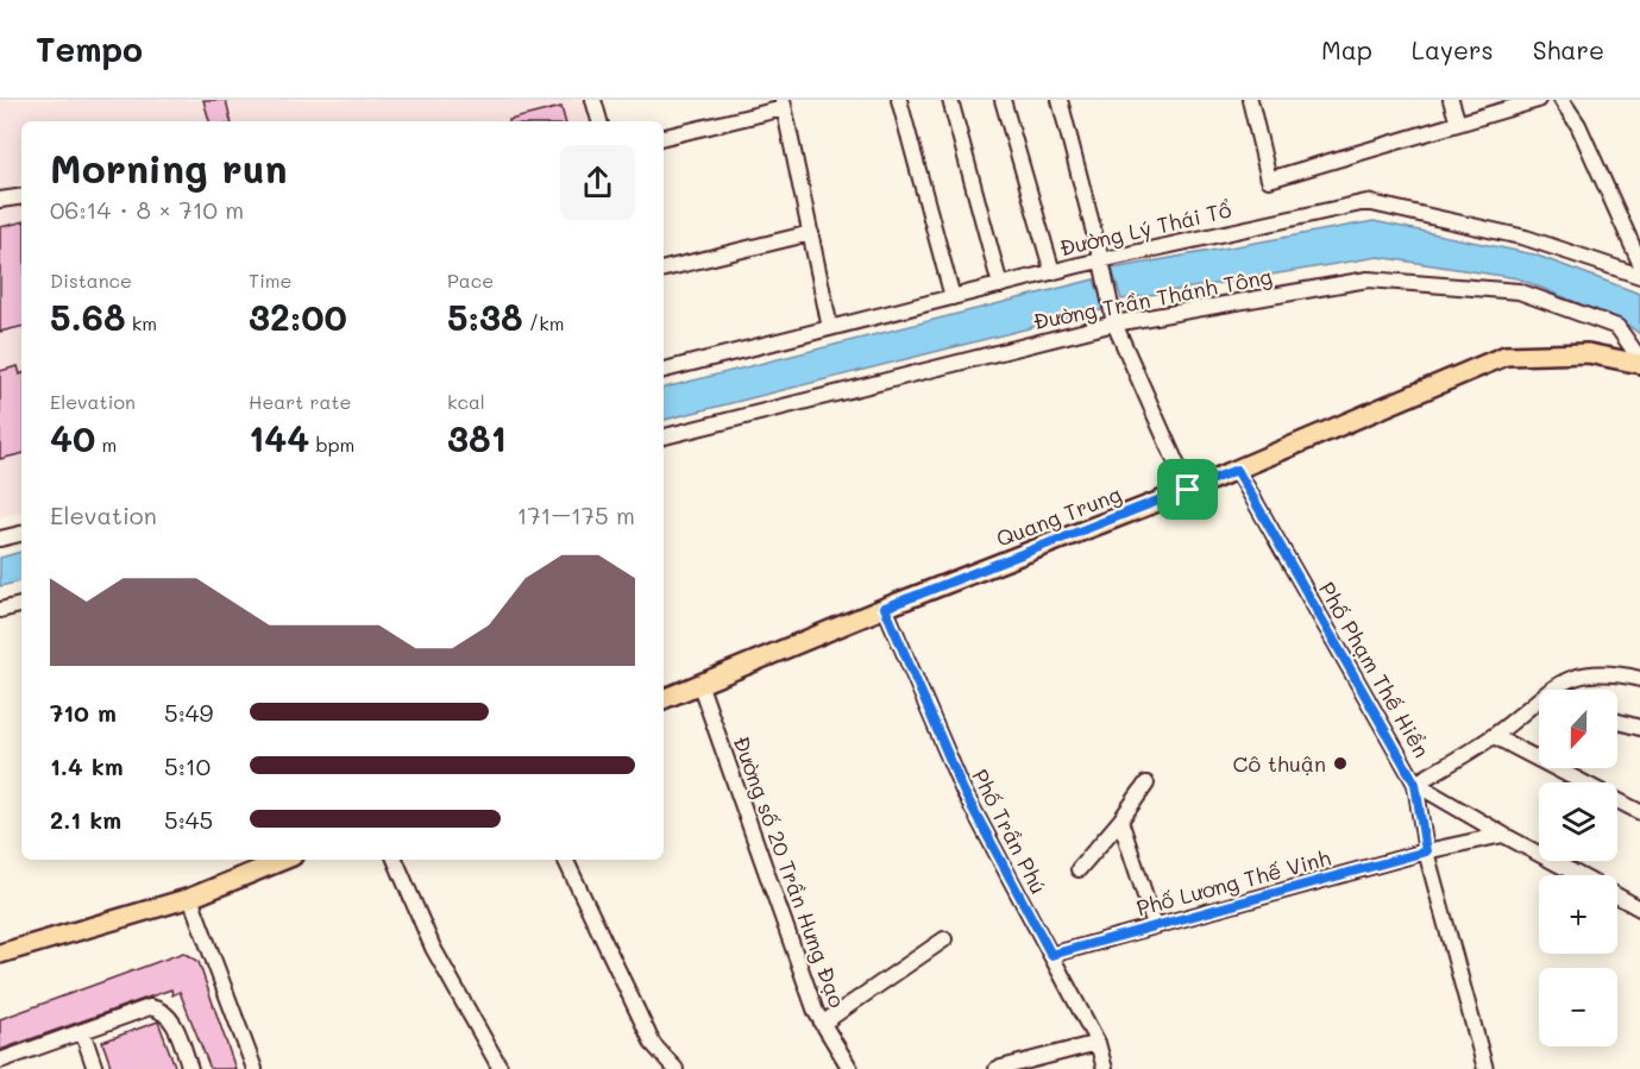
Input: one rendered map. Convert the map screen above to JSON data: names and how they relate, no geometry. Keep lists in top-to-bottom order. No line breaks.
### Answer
{"streets":{"main road":["Quang Trung"],"street":["Đường Lý Thái Tổ","Đường Trần Thánh Tông","Phố Phạm Thế Hiển","Phố Trần Phú","Đường số 20 Trần Hưng Đạo","Phố Lương Thế Vinh"]},"crossings":[["Quang Trung","Phố Phạm Thế Hiển"],["Quang Trung","Phố Trần Phú"],["Quang Trung","Đường số 20 Trần Hưng Đạo"],["Phố Phạm Thế Hiển","Phố Lương Thế Vinh"],["Phố Trần Phú","Phố Lương Thế Vinh"]],"places":["Cô thuận"],"north":"bottom","page":{"header":"Tempo","nav":["Map","Layers","Share"],"heading":["Morning run","06:14 · 8 × 710 m"],"stats":[["Distance","5.68 km"],["Time","32:00"],["Pace","5:38 /km"],["Elevation","40 m"],["Heart rate","144 bpm"],["kcal","381"]],"chart":["Elevation","171–175 m"],"list":[{"name":"710 m","note":"5:49"},{"name":"1.4 km","note":"5:10"},{"name":"2.1 km","note":"5:45"}],"map_buttons":["+","−"]}}
